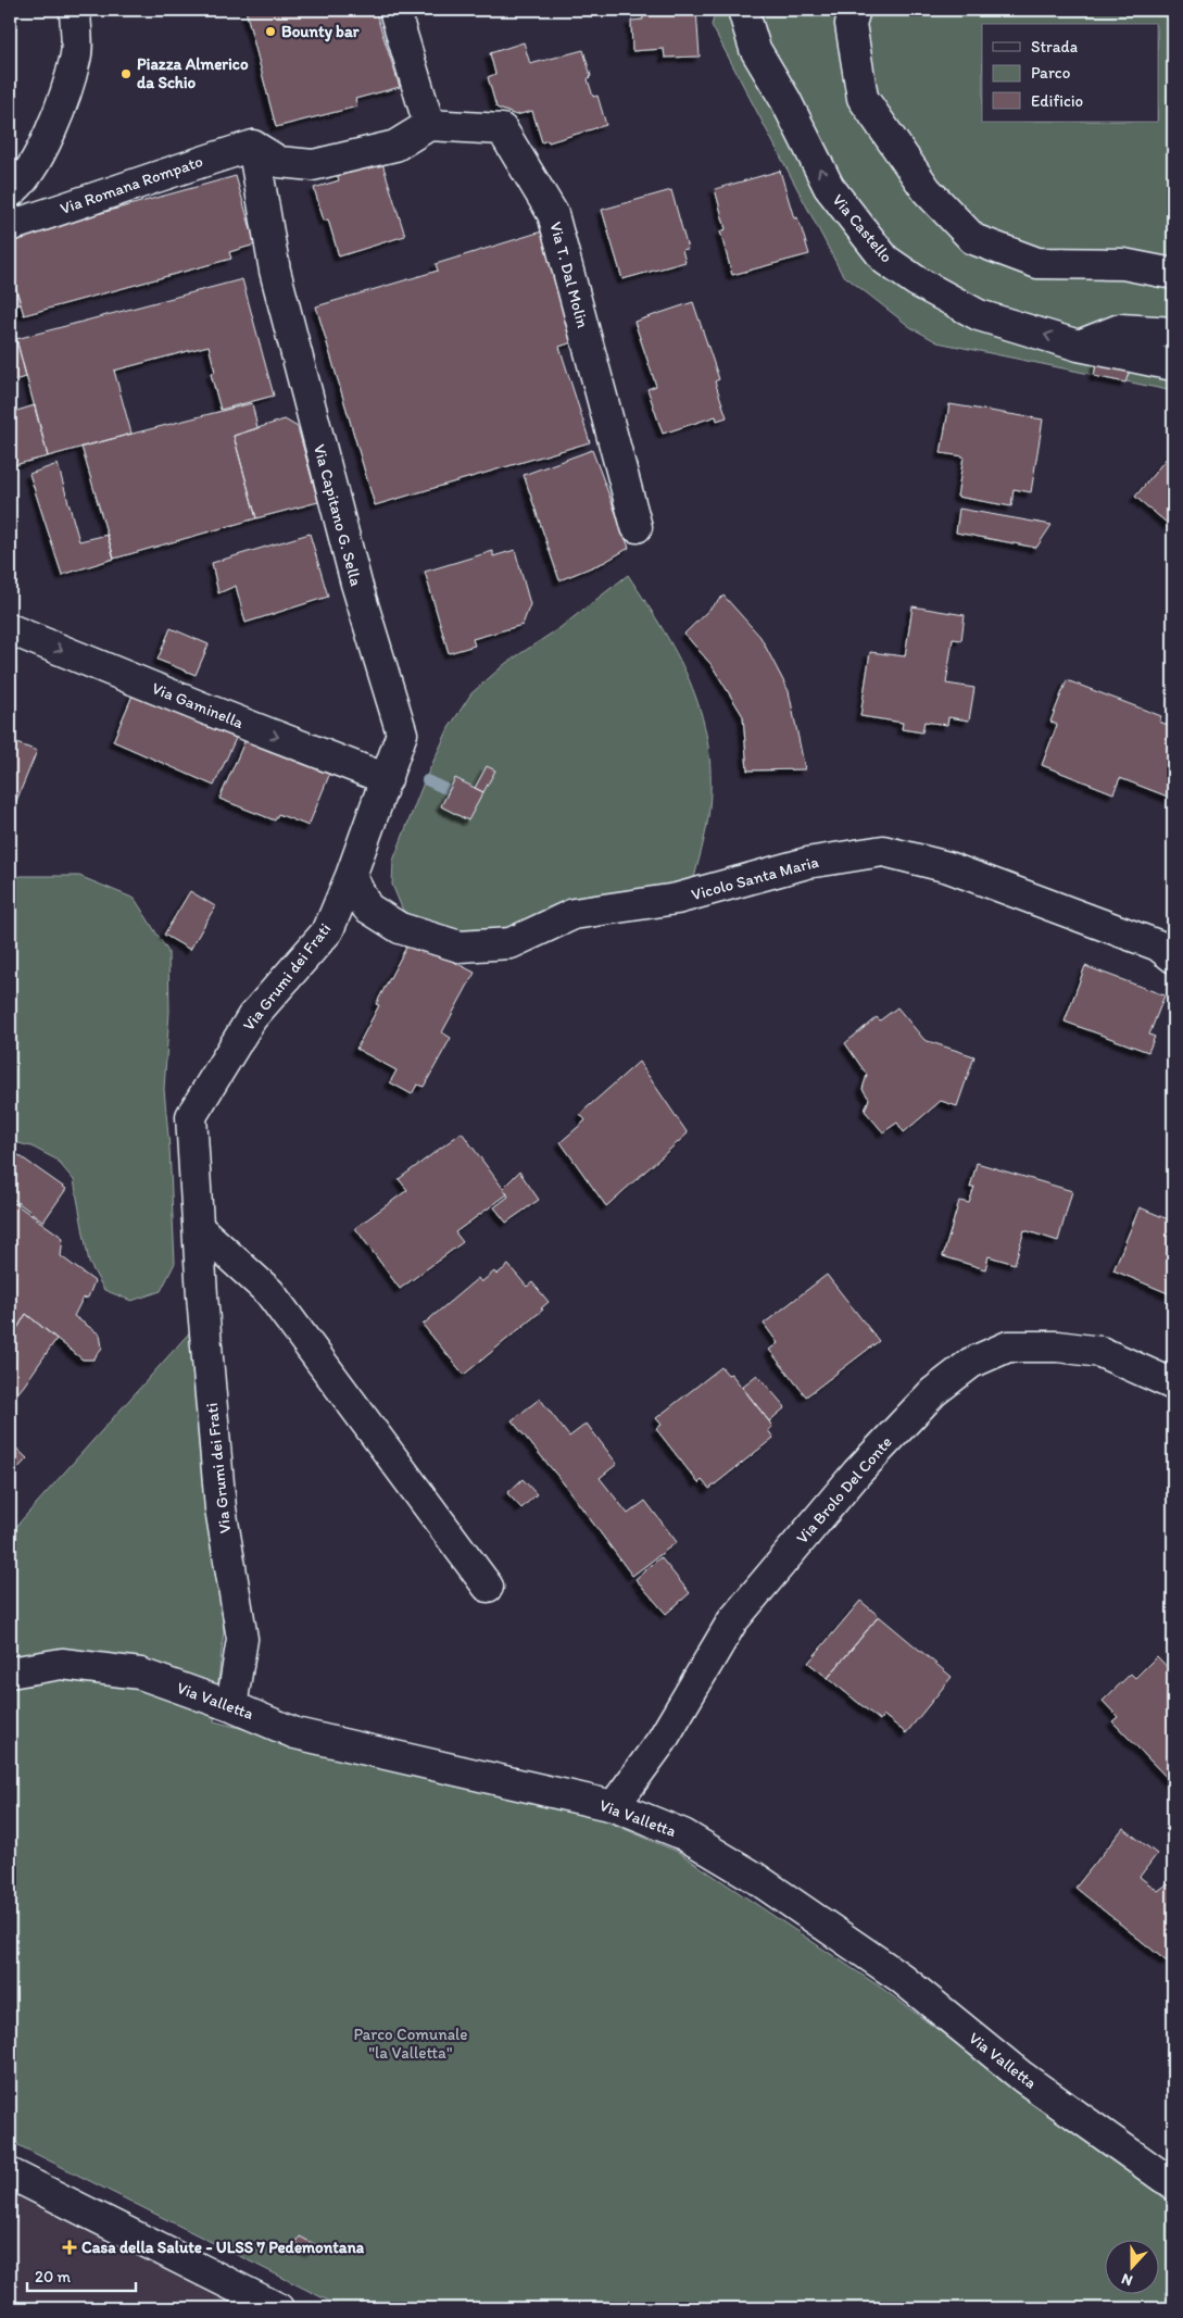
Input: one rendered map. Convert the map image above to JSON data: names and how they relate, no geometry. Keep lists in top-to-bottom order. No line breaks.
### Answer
{"streets":{"street":["Via Romana Rompato","Via Castello","Via T. Dal Molin","Via Capitano G. Sella","Via Gaminella","Vicolo Santa Maria","Via Grumi dei Frati","Via Brolo Del Conte","Via Valletta"]},"crossings":[["Via Romana Rompato","Via Capitano G. Sella"],["Via Capitano G. Sella","Via Gaminella"],["Via Capitano G. Sella","Vicolo Santa Maria"],["Via Capitano G. Sella","Via Grumi dei Frati"],["Vicolo Santa Maria","Via Grumi dei Frati"],["Via Grumi dei Frati","Via Valletta"],["Via Brolo Del Conte","Via Valletta"]],"one_way":["Via Castello","Via Gaminella"],"parks":["Parco Comunale \"la Valletta\""],"places":{"other":["Bounty bar","Piazza Almerico da Schio"],"health":["Casa della Salute - ULSS 7 Pedemontana"]},"legend":["Strada","Parco","Edificio"],"scale_bar":"20 m","north":"bottom"}
